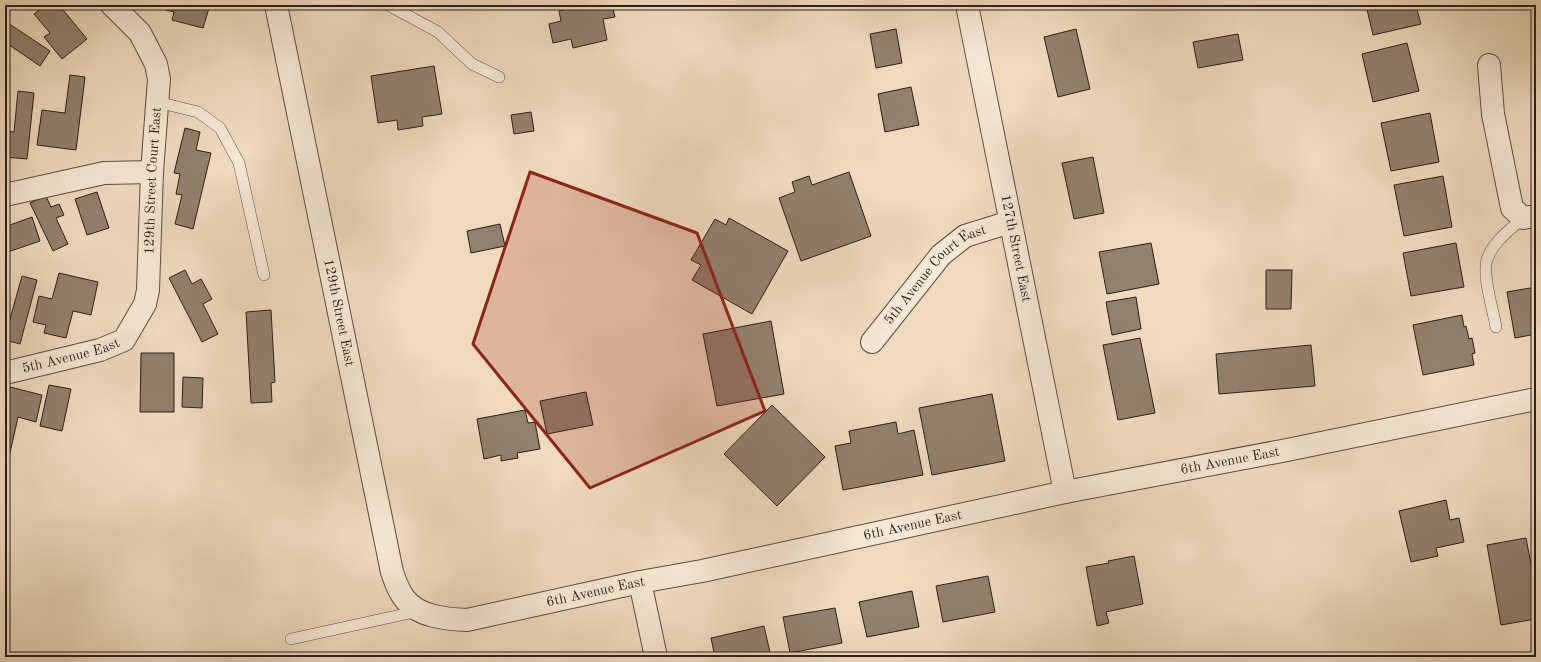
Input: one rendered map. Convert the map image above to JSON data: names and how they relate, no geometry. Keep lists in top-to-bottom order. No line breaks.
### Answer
{"streets":{"street":["129th Street Court East","127th Street East","5th Avenue Court East","129th Street East","5th Avenue East","6th Avenue East"]},"crossings":[["129th Street Court East","5th Avenue East"],["127th Street East","5th Avenue Court East"],["127th Street East","6th Avenue East"],["129th Street East","6th Avenue East"]]}
